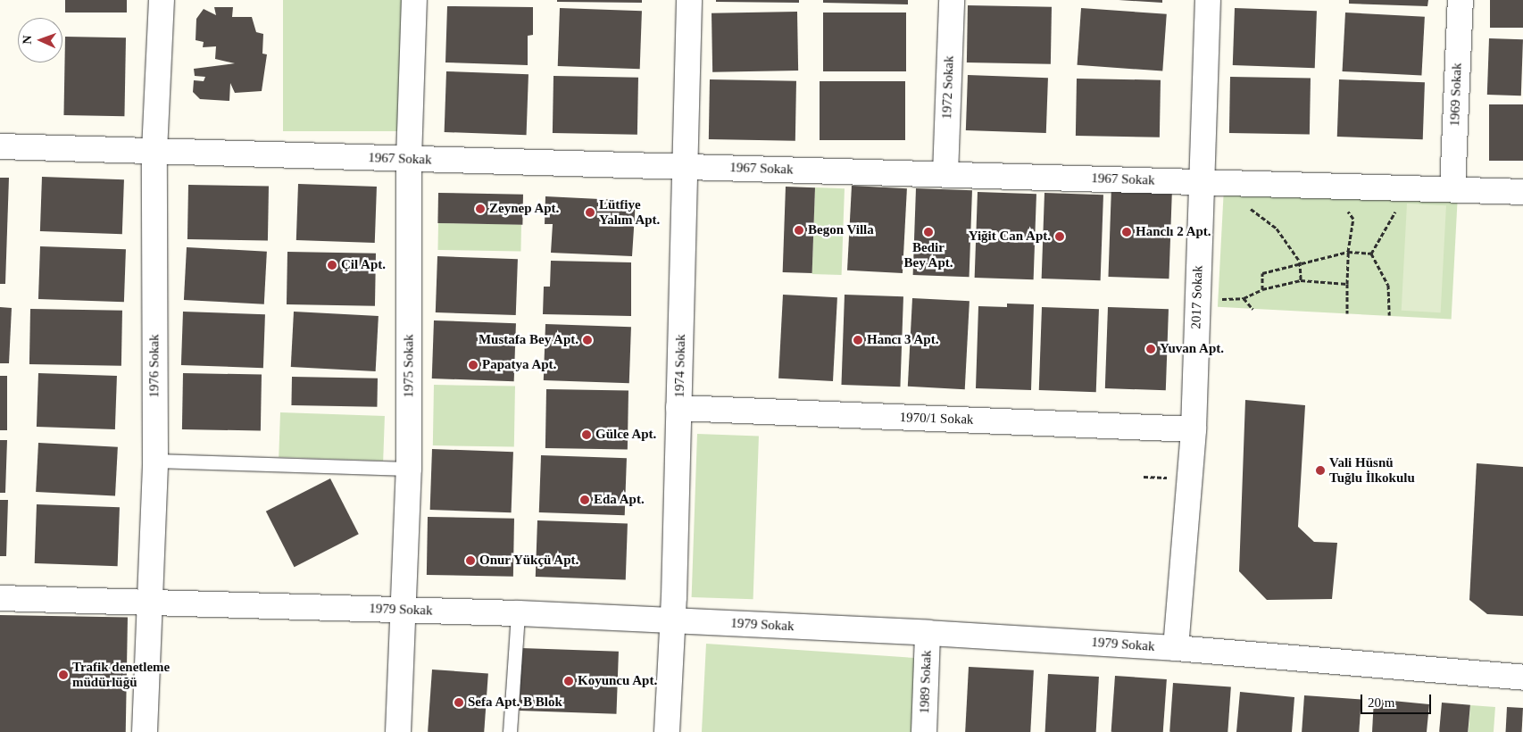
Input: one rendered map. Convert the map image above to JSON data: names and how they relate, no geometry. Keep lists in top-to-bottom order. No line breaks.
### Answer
{"streets":{"street":["1972 Sokak","1969 Sokak","1967 Sokak","2017 Sokak","1976 Sokak","1975 Sokak","1974 Sokak","1970/1 Sokak","1979 Sokak","1989 Sokak"]},"crossings":[["1972 Sokak","1967 Sokak"],["1969 Sokak","1967 Sokak"],["1967 Sokak","2017 Sokak"],["1967 Sokak","1976 Sokak"],["1967 Sokak","1975 Sokak"],["1967 Sokak","1974 Sokak"],["2017 Sokak","1970/1 Sokak"],["2017 Sokak","1979 Sokak"],["1976 Sokak","1979 Sokak"],["1975 Sokak","1979 Sokak"],["1974 Sokak","1970/1 Sokak"],["1974 Sokak","1979 Sokak"],["1979 Sokak","1989 Sokak"]],"places":["Zeynep Apt.","Lütfiye Yalım Apt.","Begon Villa","Bedir Bey Apt.","Hanclı 2 Apt.","Yiğit Can Apt.","Çil Apt.","Mustafa Bey Apt.","Hancı 3 Apt.","Yuvan Apt.","Papatya Apt.","Gülce Apt.","Vali Hüsnü Tuğlu İlkokulu","Eda Apt.","Onur Yükçü Apt.","Trafik denetleme müdürlüğü","Koyuncu Apt.","Sefa Apt. B Blok"],"scale_bar":"20 m","north":"left"}
